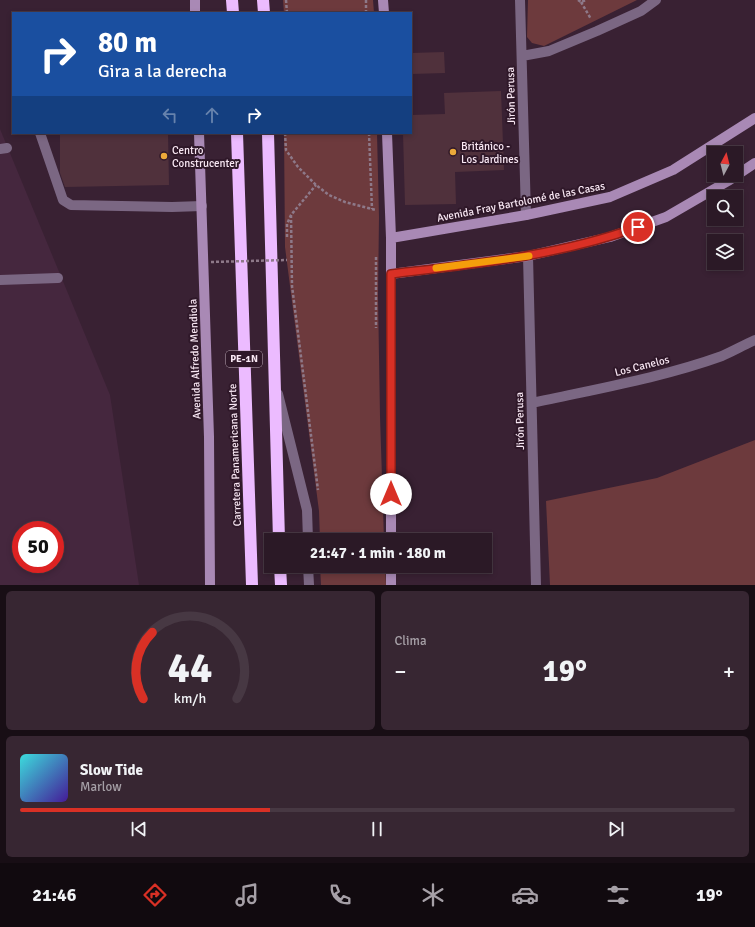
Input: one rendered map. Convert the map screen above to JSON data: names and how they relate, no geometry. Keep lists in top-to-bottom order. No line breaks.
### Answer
{"streets":{"highway":["PE-1N","Carretera Panamericana Norte"],"main road":["Avenida Fray Bartolomé de las Casas","Avenida Alfredo Mendiola"],"street":["Jirón Perusa","Los Canelos"]},"crossings":[["Jirón Perusa","Avenida Fray Bartolomé de las Casas"],["Jirón Perusa","Los Canelos"]],"places":["Británico - Los Jardines","Centro Construcenter"],"north":"top","page":{"turn":["80 m","Gira a la derecha"],"limit":"50","trip":"21:47 · 1 min · 180 m","tile":"Clima","heat":["−","19°","+"],"song":["Slow Tide","Marlow"],"tabs":["21:46","19°"],"gauge":["44","km/h"]}}
